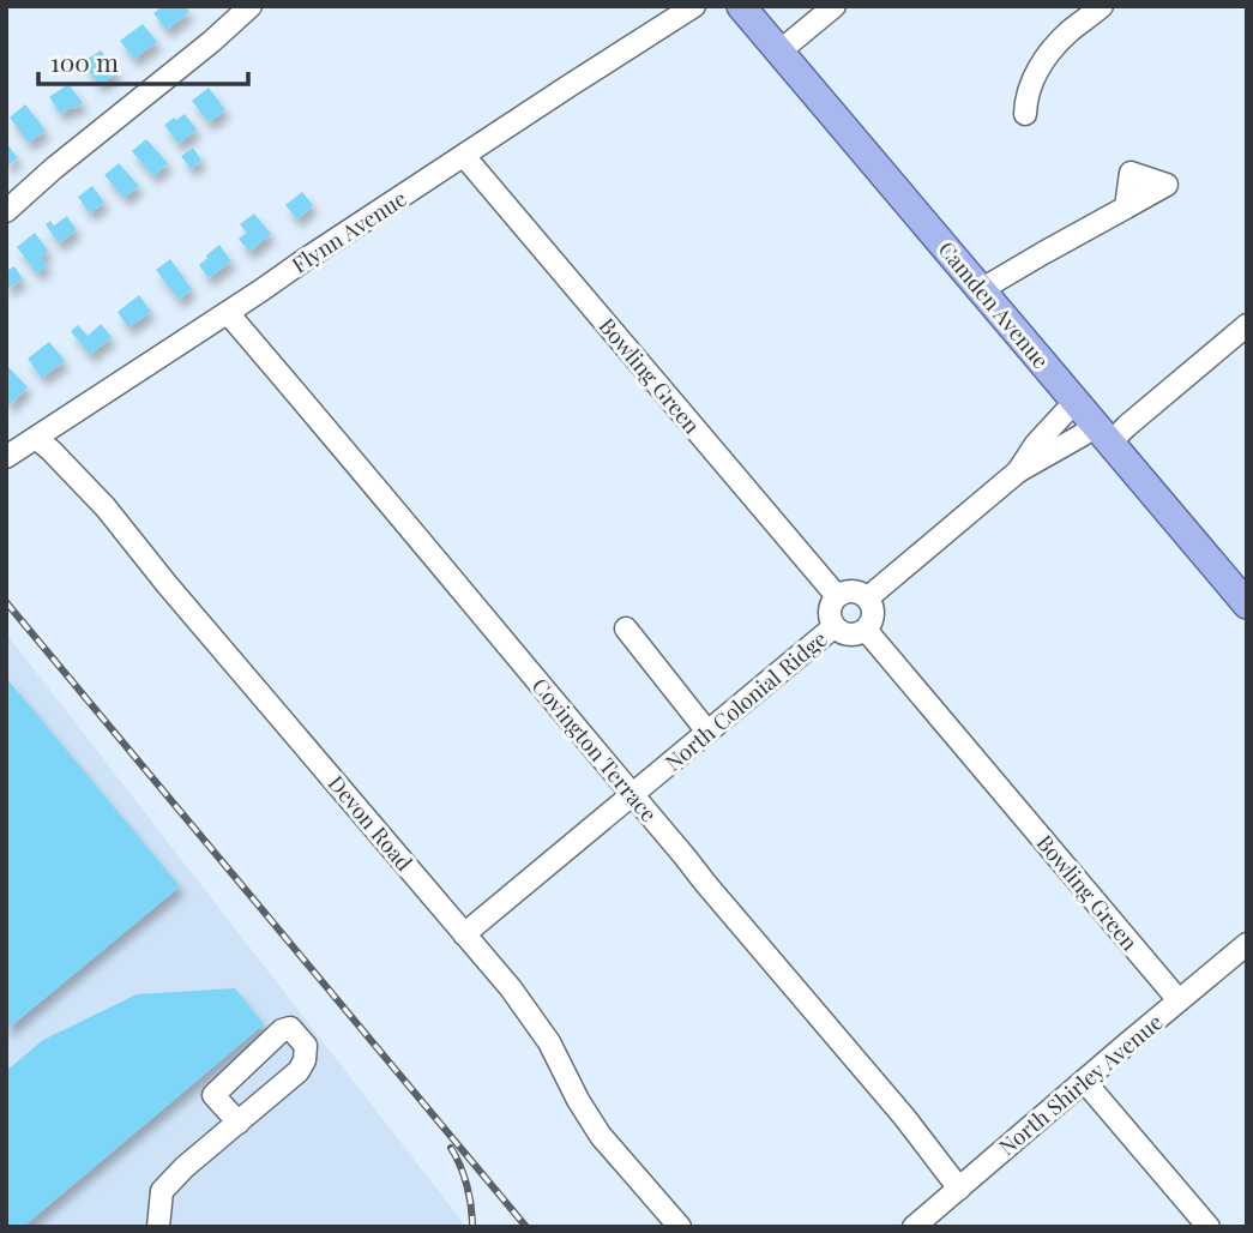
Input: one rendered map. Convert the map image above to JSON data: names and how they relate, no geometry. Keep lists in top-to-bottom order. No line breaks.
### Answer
{"streets":{"main road":["Camden Avenue"],"street":["Flynn Avenue","Bowling Green","North Colonial Ridge","Covington Terrace","Devon Road","North Shirley Avenue"]},"crossings":[["Flynn Avenue","Bowling Green"],["Flynn Avenue","Covington Terrace"],["Flynn Avenue","Devon Road"],["Bowling Green","North Colonial Ridge"],["Bowling Green","North Shirley Avenue"],["North Colonial Ridge","Covington Terrace"],["North Colonial Ridge","Devon Road"],["Covington Terrace","North Shirley Avenue"]],"scale_bar":"100 m"}
